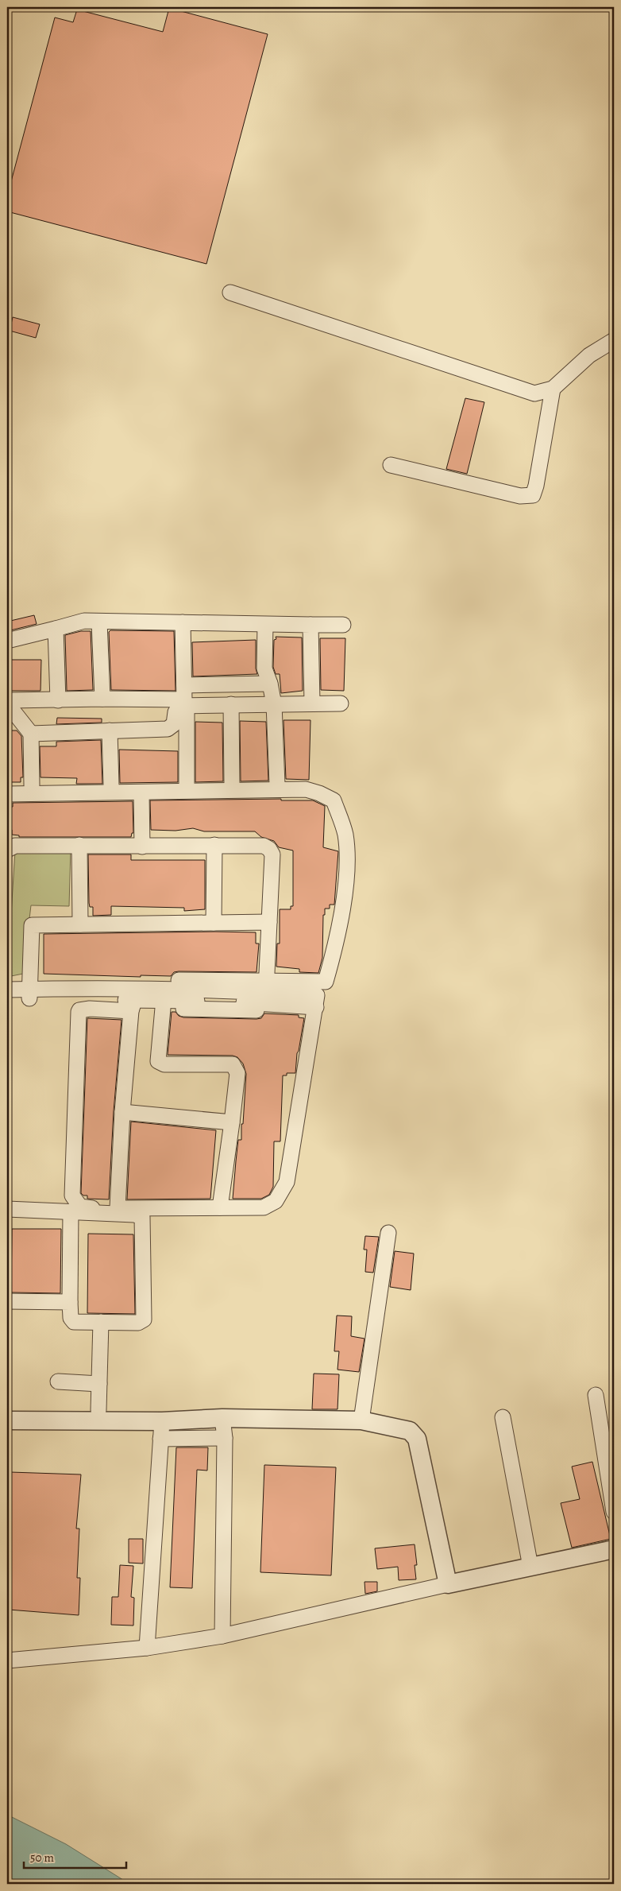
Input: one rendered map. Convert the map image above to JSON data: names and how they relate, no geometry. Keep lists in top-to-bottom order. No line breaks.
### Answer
{"scale_bar":"50 m"}
